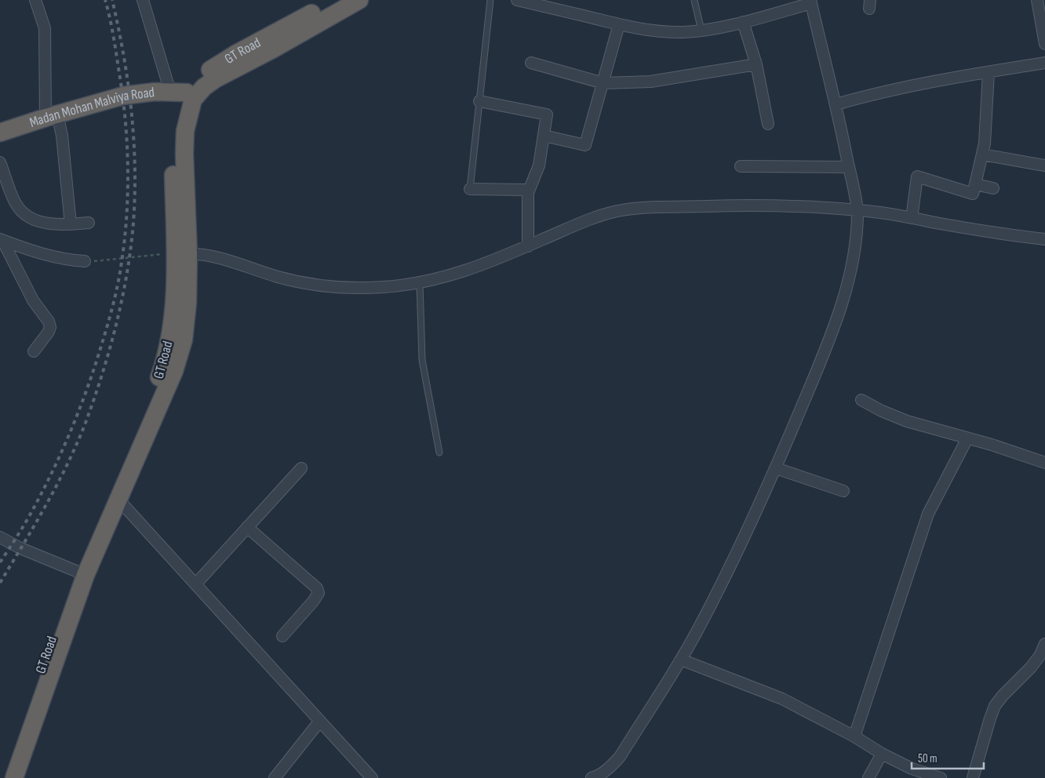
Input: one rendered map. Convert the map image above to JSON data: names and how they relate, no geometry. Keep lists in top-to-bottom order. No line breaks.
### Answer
{"streets":{"highway":["GT Road","Madan Mohan Malviya Road"]},"crossings":[["GT Road","Madan Mohan Malviya Road"]],"scale_bar":"50 m"}
